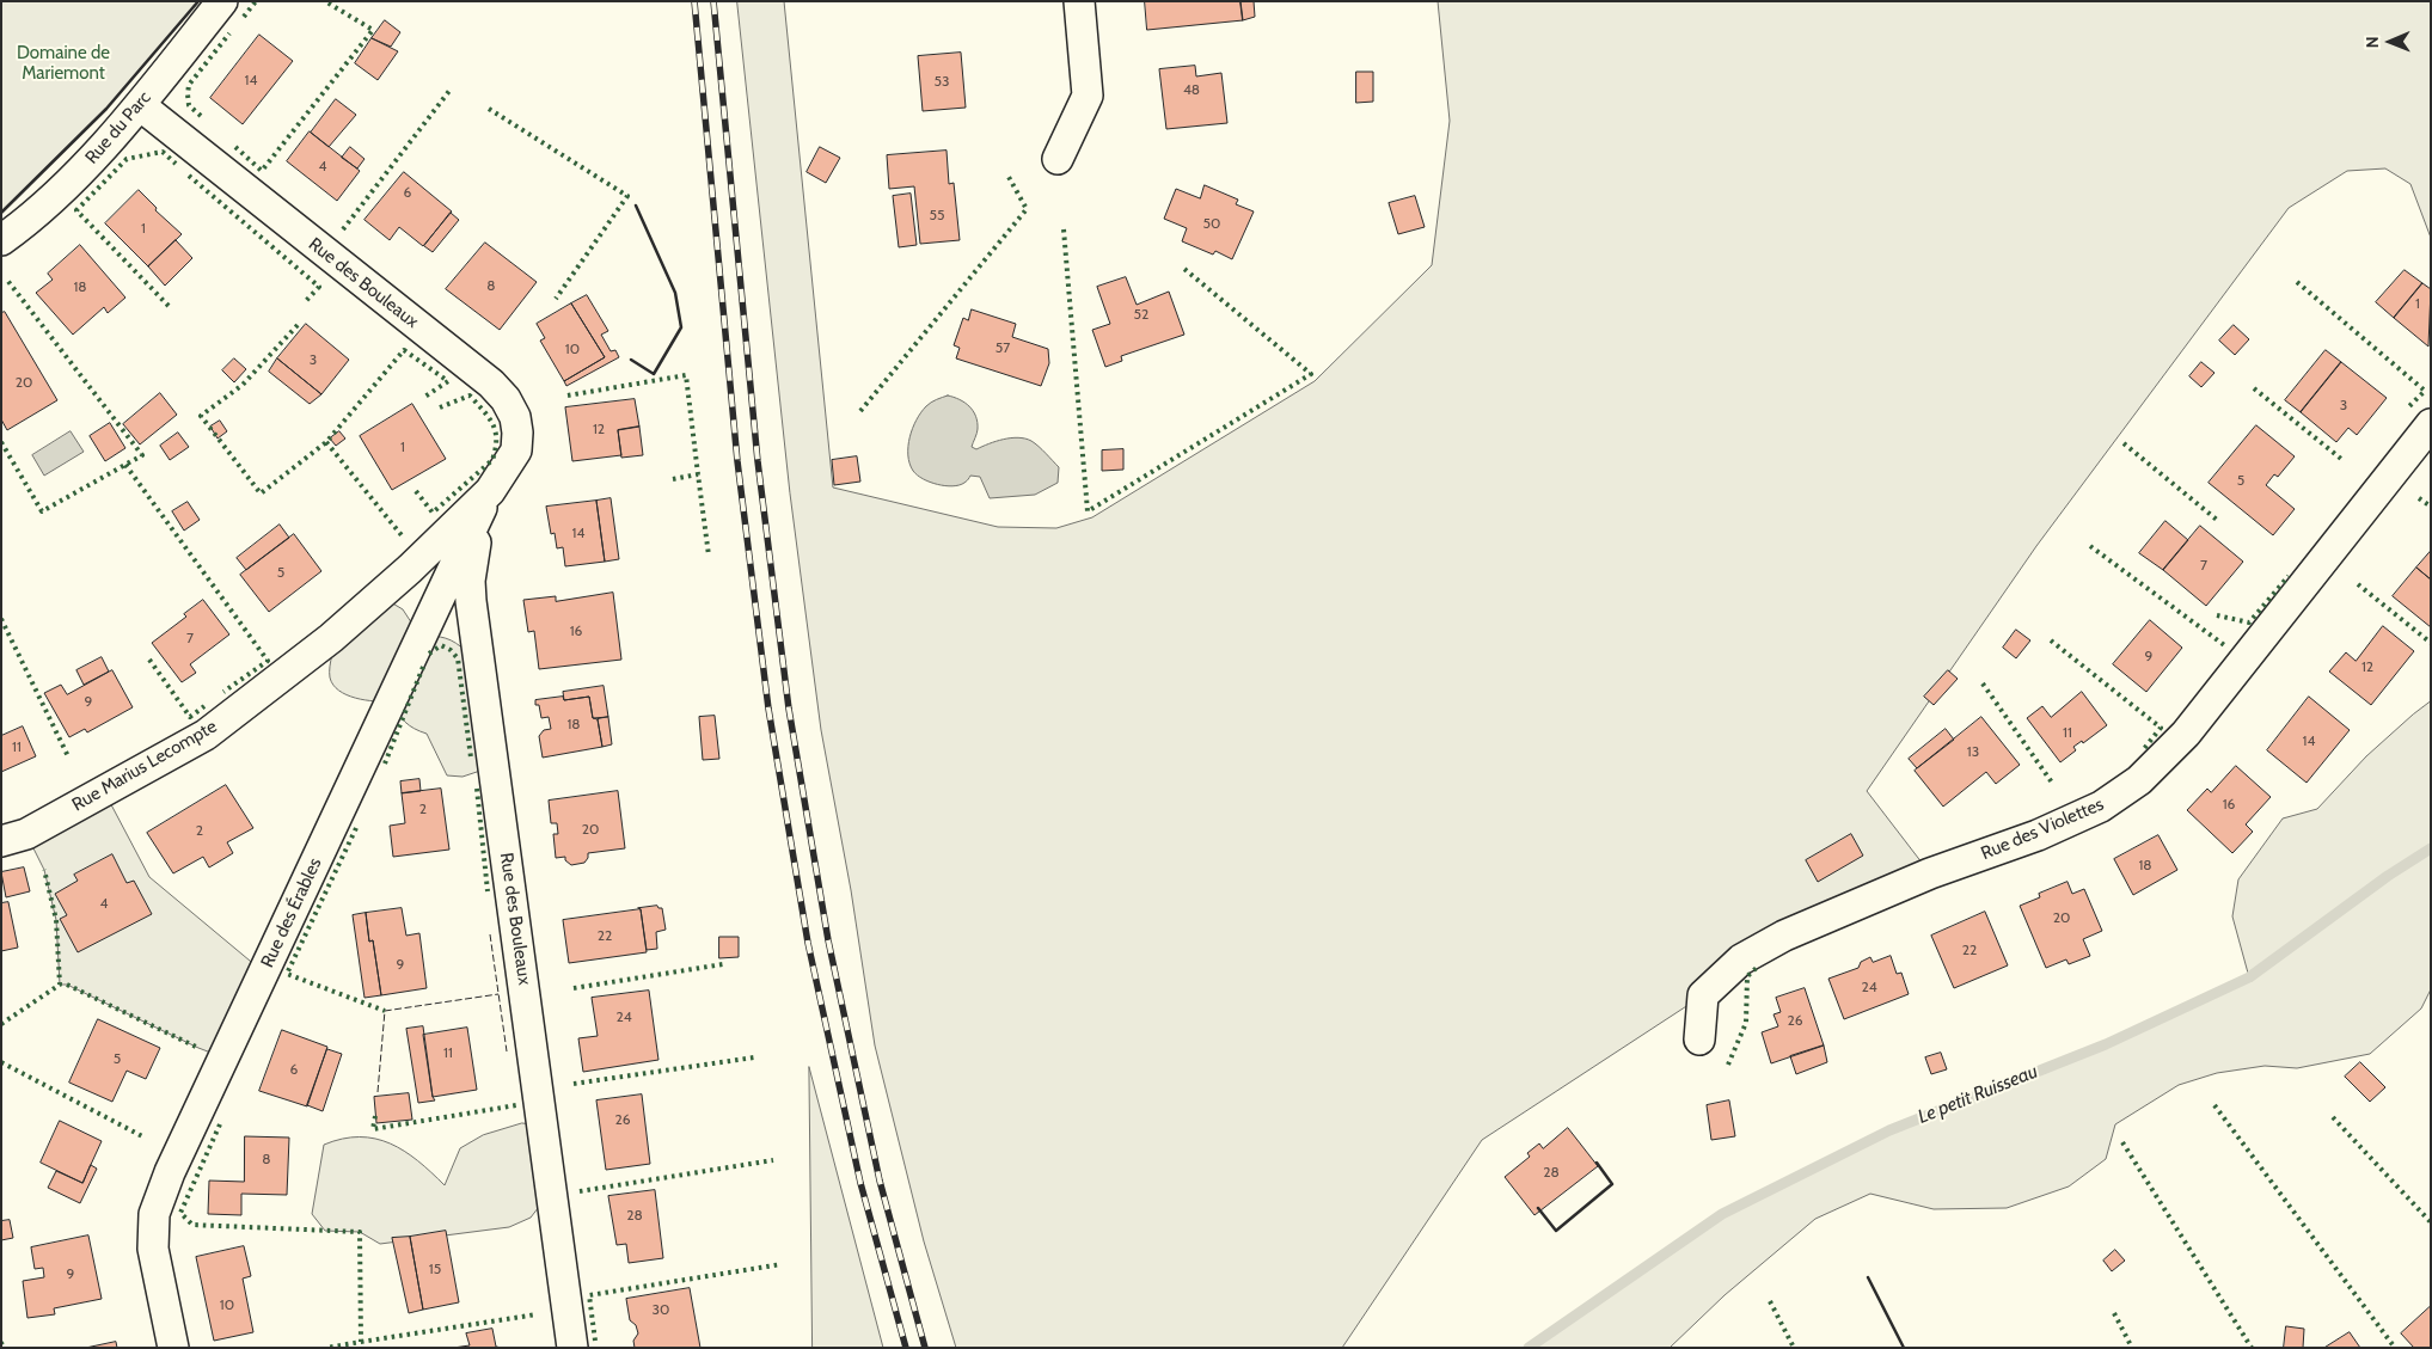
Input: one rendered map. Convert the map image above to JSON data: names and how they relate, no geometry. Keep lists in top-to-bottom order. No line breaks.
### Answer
{"streets":{"street":["Rue du Parc","Rue des Bouleaux","Rue Marius Lecompte","Rue des Violettes","Rue des Érables"]},"crossings":[["Rue du Parc","Rue des Bouleaux"],["Rue des Bouleaux","Rue Marius Lecompte"],["Rue des Bouleaux","Rue des Érables"]],"water":["Le petit Ruisseau"],"parks":["Domaine de Mariemont"],"house_numbers":["14","53","48","4","6","55","50","1","8","18","1","52","57","10","3","20","3","12","1","5","14","7","5","16","7","9","12","9","18","11","14","11","13","16","2","20","2","18","4","20","22","22","9","24","24","26","11","5","6","26","8","28","28","15","9","10","30"],"north":"left"}
